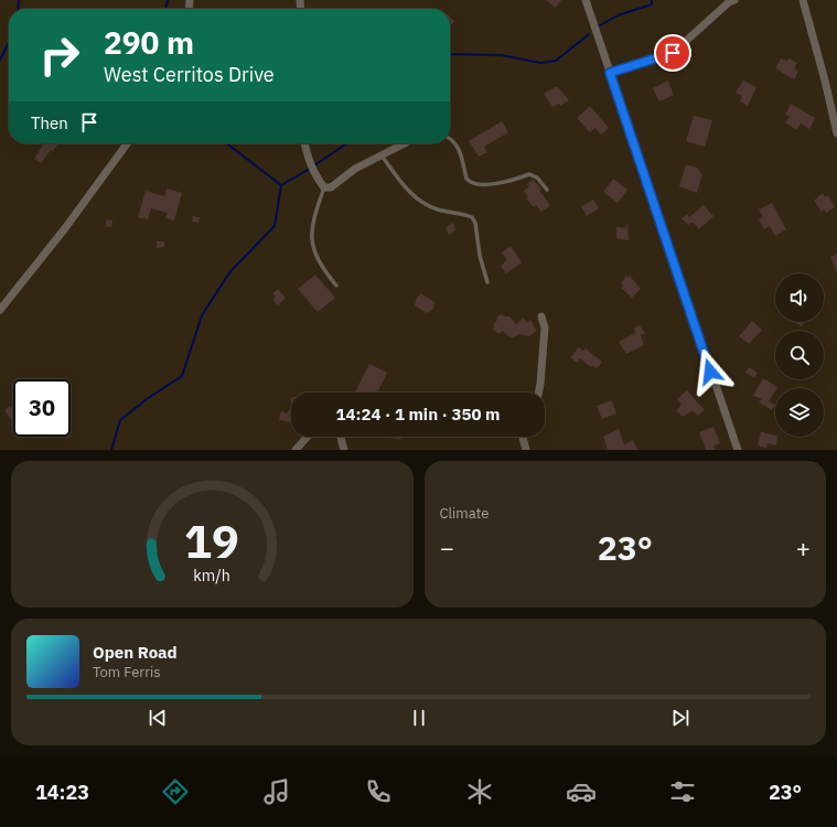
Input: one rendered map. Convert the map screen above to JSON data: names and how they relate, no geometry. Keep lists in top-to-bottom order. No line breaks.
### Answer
{"page":{"turn":["290 m","West Cerritos Drive"],"then":"Then","limit":"30","trip":"14:24 · 1 min · 350 m","tile":"Climate","heat":["−","23°","+"],"song":["Open Road","Tom Ferris"],"tabs":["14:23","23°"],"gauge":["19","km/h"]}}
